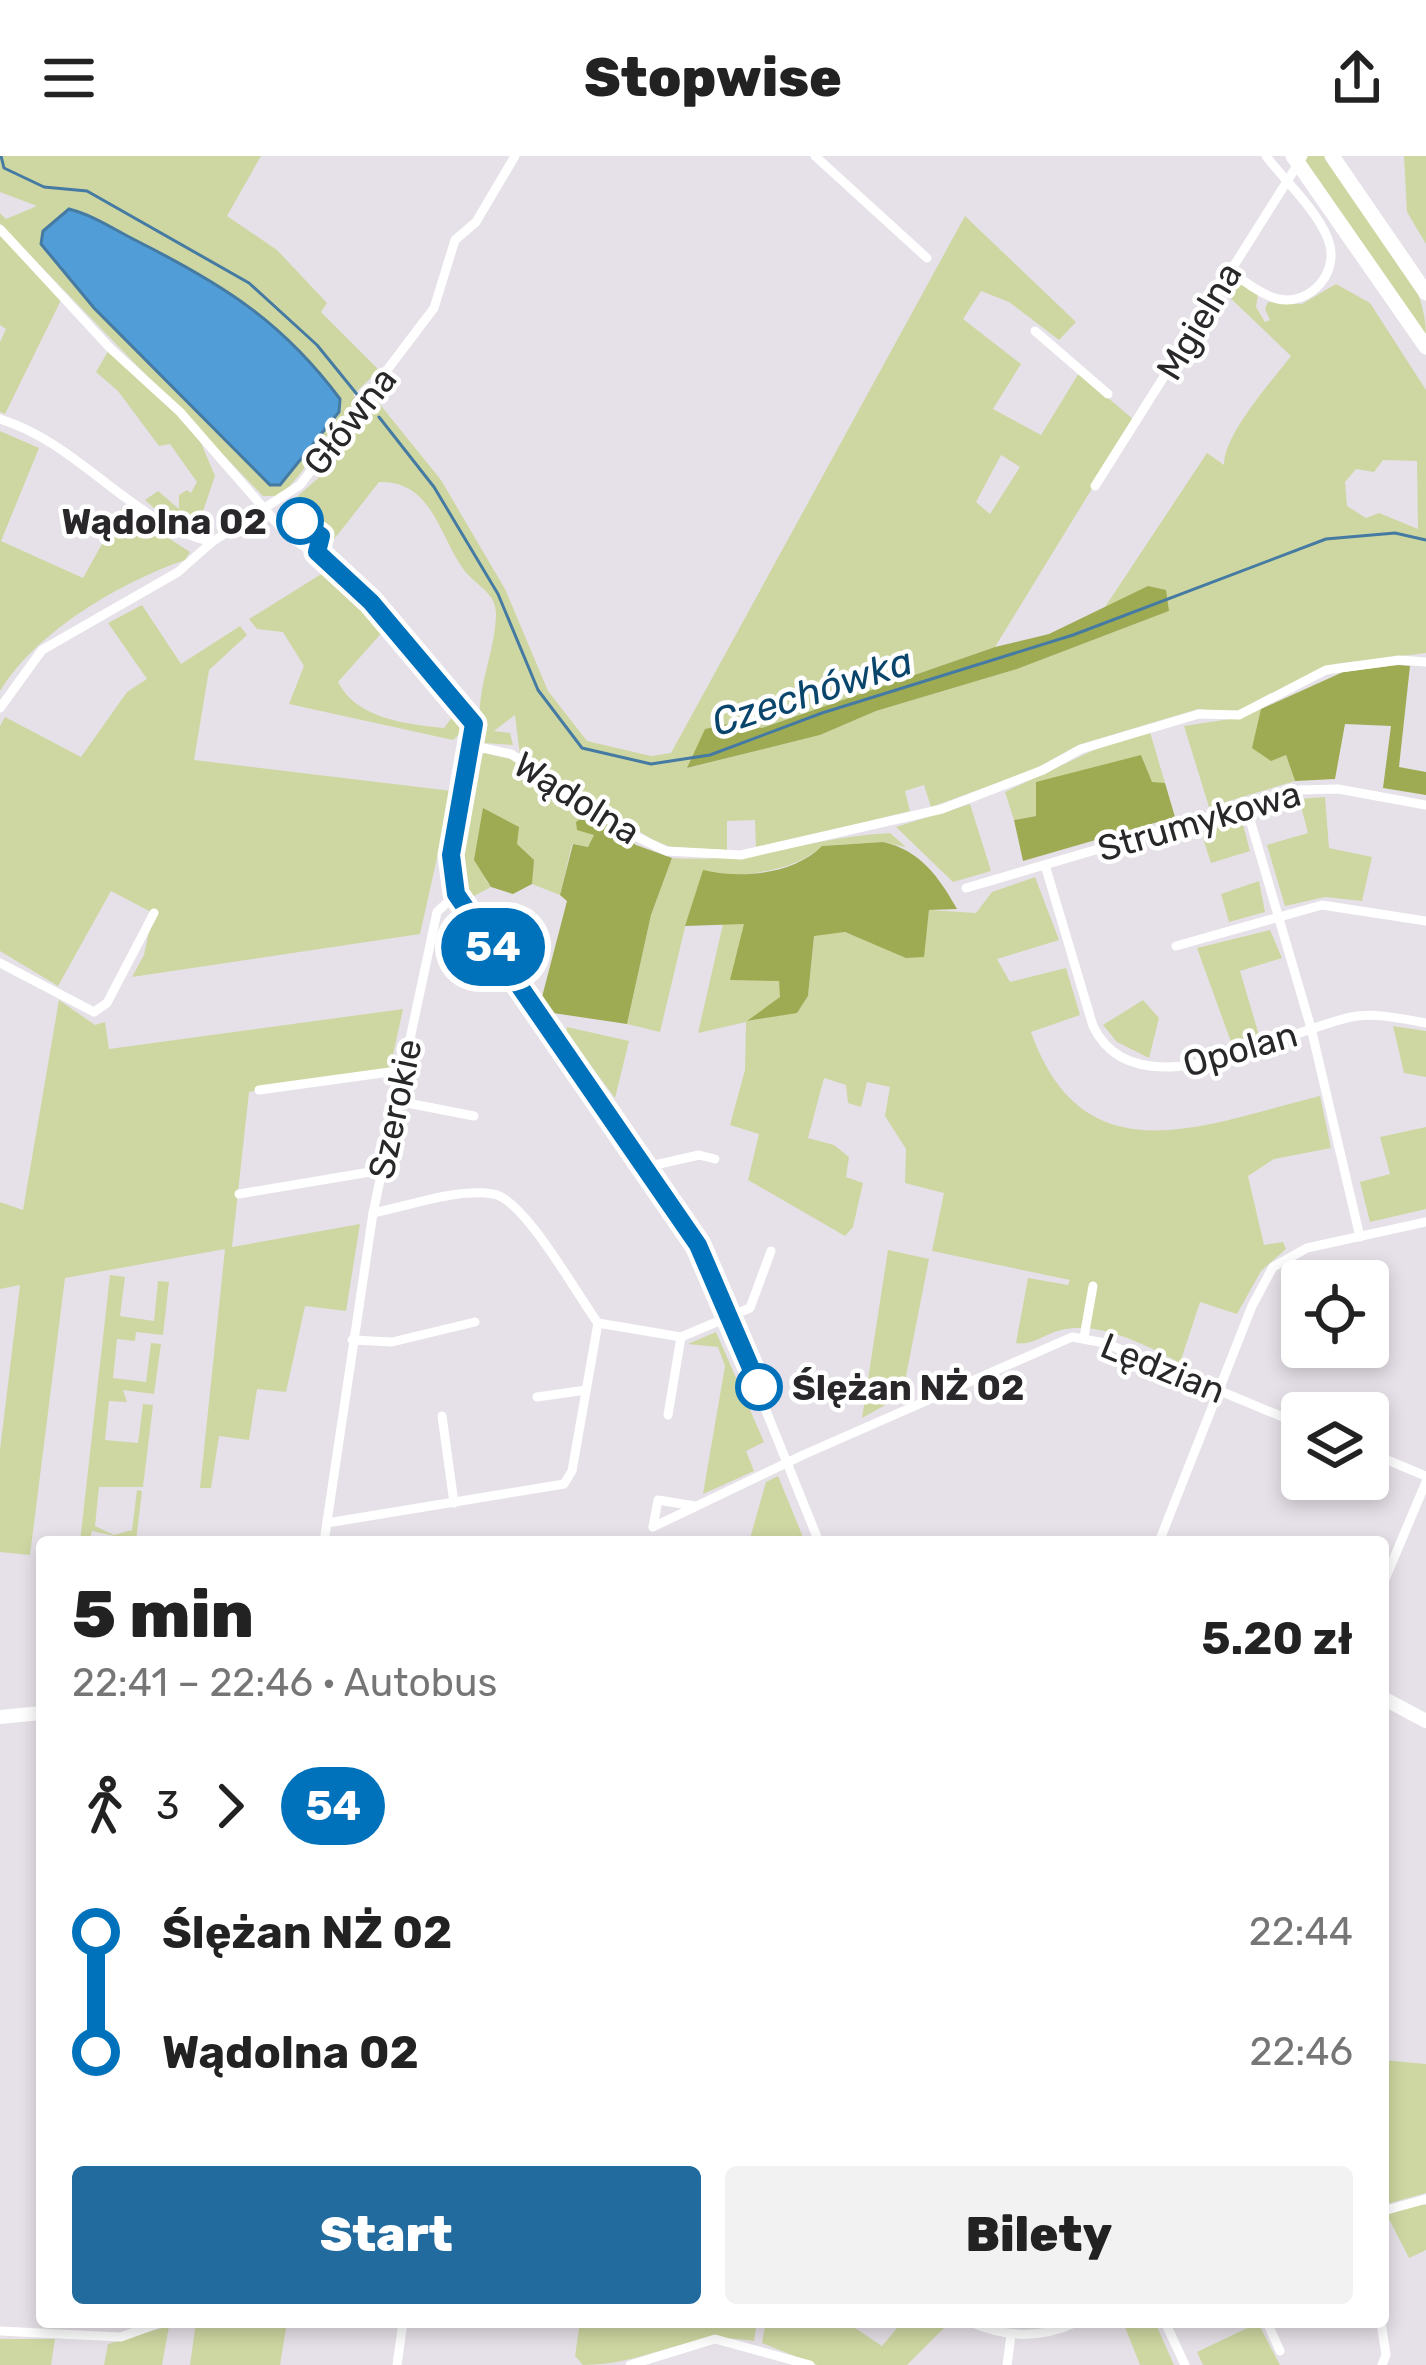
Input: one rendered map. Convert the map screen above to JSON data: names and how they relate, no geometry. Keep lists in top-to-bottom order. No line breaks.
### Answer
{"streets":{"street":["Mgielna","Główna","Wądolna","Strumykowa","Opolan","Szerokie","Lędzian"]},"crossings":[["Główna","Wądolna"],["Wądolna","Szerokie"],["Strumykowa","Opolan"]],"water":["Czechówka"],"places":["Wądolna 02","Ślężan NŻ 02"],"lines":["bus line 54"],"page":{"header":"Stopwise","on_map":"54","heading":["5 min","22:41 – 22:46 · Autobus","5.20 zł"],"legs":["3","54"],"list":[{"name":"Ślężan NŻ 02","value":"22:44"},{"name":"Wądolna 02","value":"22:46"}],"buttons":["Start","Bilety"]}}
